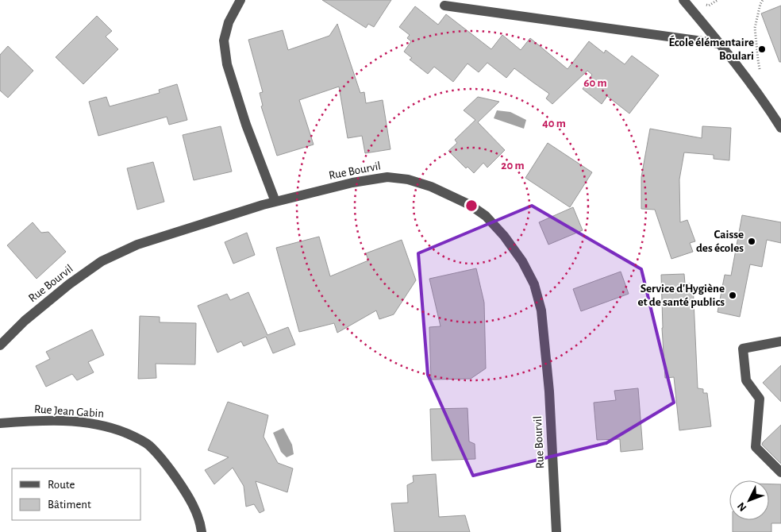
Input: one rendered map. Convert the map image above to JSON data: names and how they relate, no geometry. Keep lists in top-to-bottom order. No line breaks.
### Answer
{"streets":{"street":["Rue Bourvil","Rue Jean Gabin"]},"places":["École élémentaire Boulari","Caisse des écoles","Service d'Hygiène et de santé publics"],"legend":["Route","Bâtiment"],"north":"bottom left","rings":["60 m","40 m","20 m"]}
